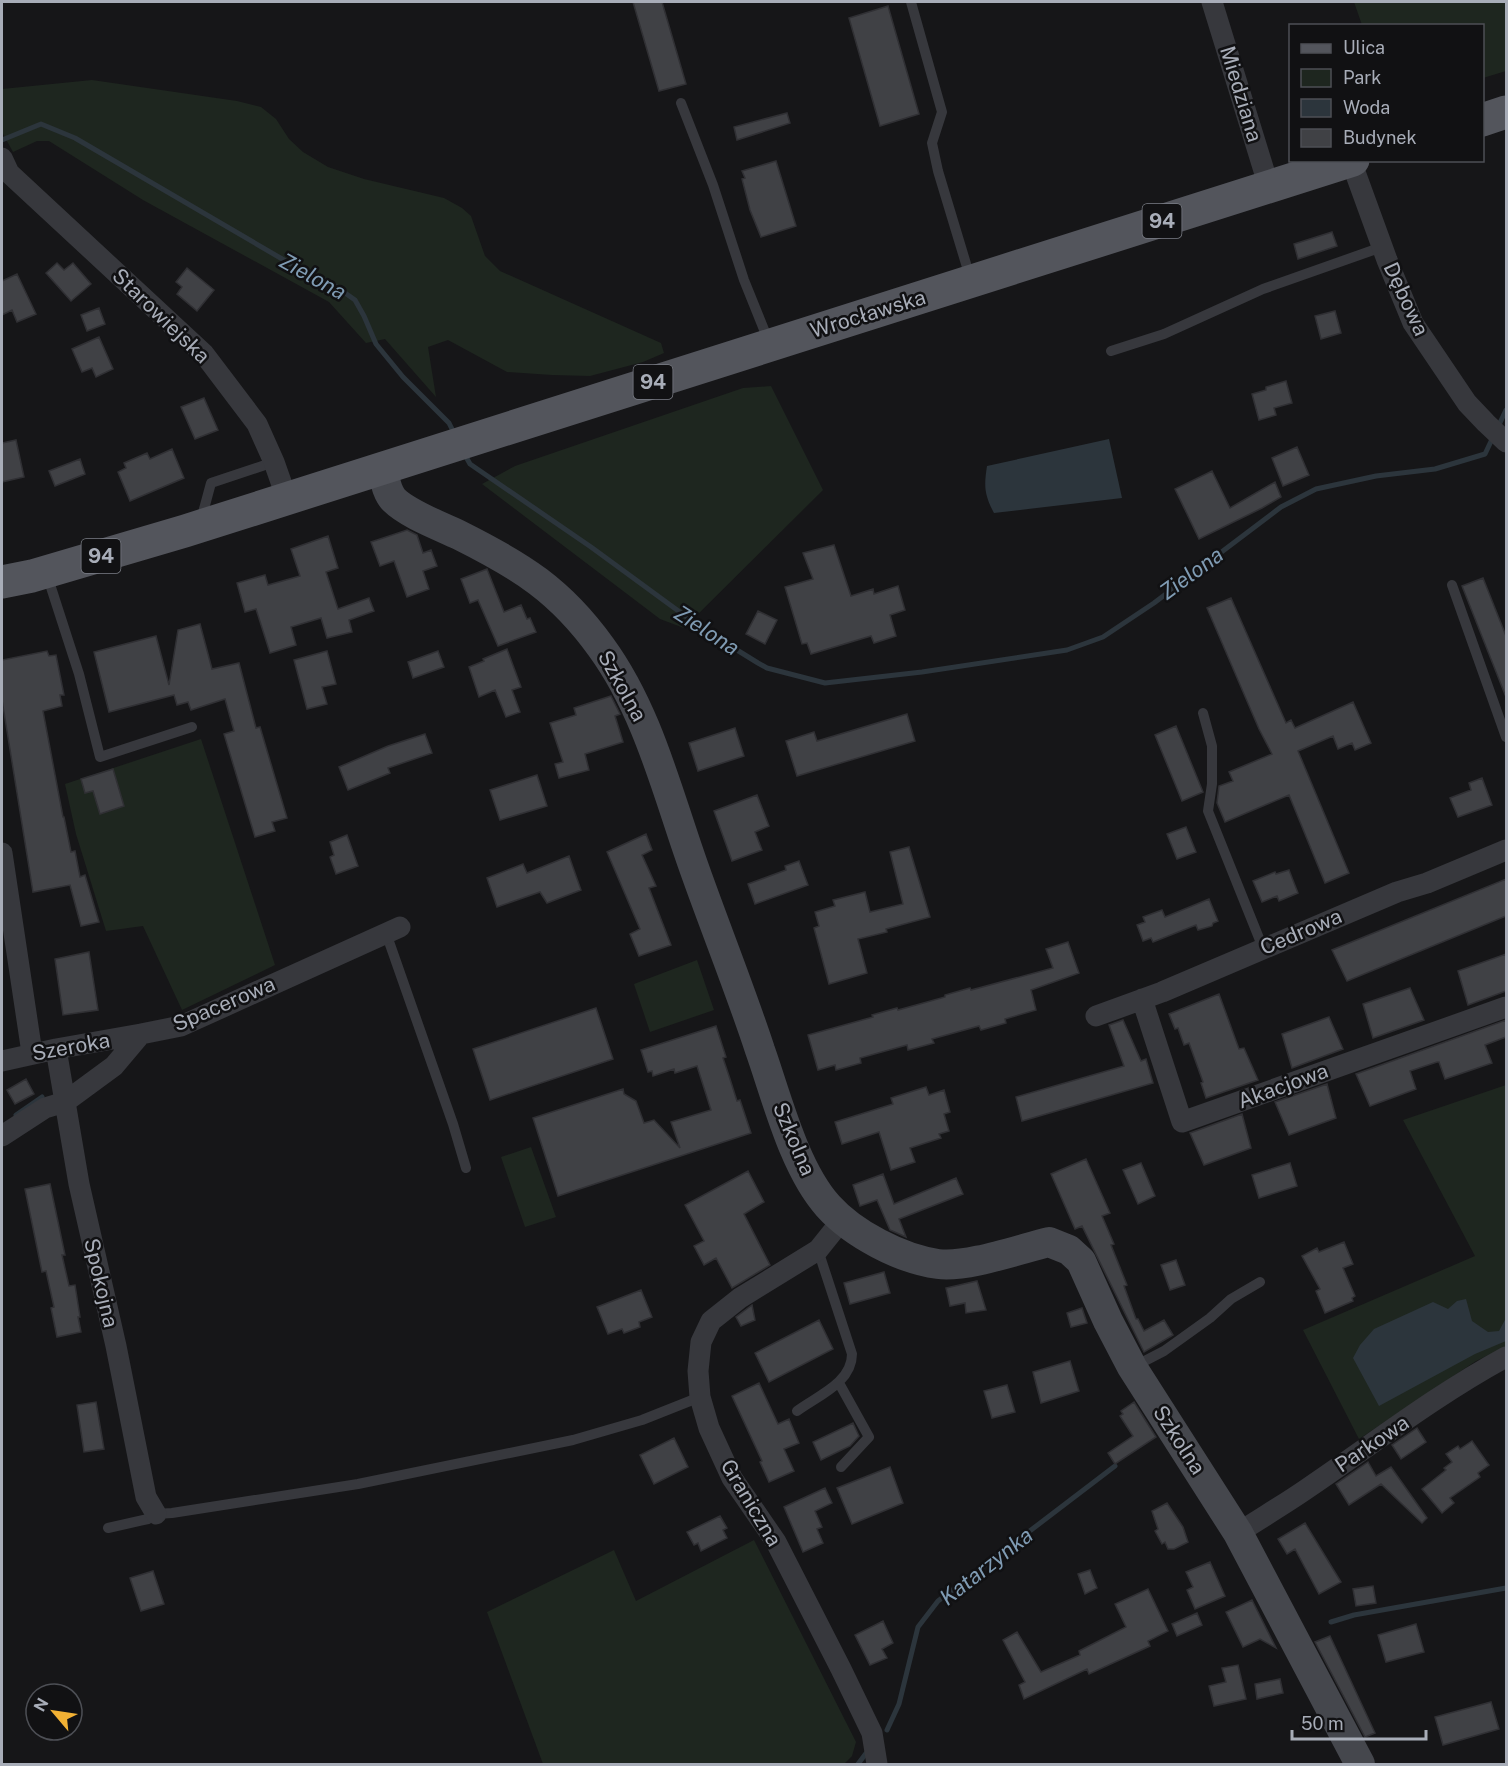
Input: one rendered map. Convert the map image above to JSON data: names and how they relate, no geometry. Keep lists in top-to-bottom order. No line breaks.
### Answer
{"streets":{"main road":["94","Wrocławska"],"street":["Miedziana","Dębowa","Starowiejska","Szkolna","Cedrowa","Spacerowa","Szeroka","Akacjowa","Spokojna","Parkowa","Graniczna"]},"crossings":[["Miedziana","Wrocławska"],["94","Wrocławska"],["94","Starowiejska"],["94","Szkolna"],["Wrocławska","Szkolna"],["Szkolna","Parkowa"],["Szkolna","Graniczna"],["Cedrowa","Akacjowa"],["Spacerowa","Szeroka"],["Szeroka","Spokojna"]],"water":["Zielona","Katarzynka"],"legend":["Ulica","Park","Woda","Budynek"],"scale_bar":"50 m","north":"top left"}
